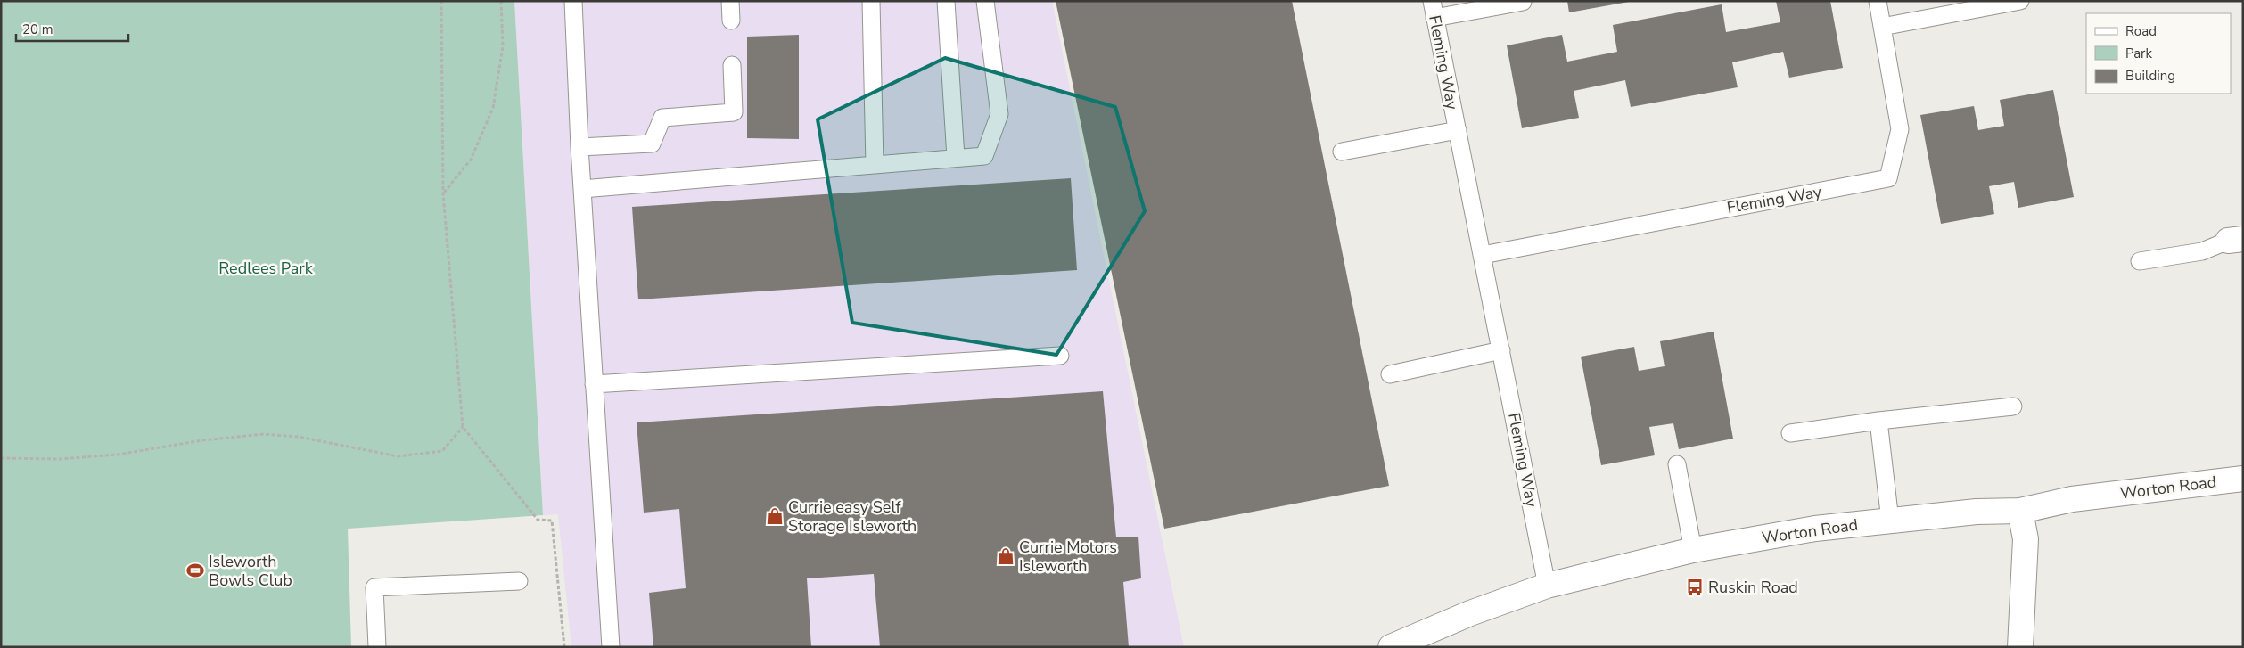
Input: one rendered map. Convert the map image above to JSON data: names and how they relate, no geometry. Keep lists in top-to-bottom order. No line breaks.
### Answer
{"streets":{"street":["Worton Road"],"lane":["Fleming Way"]},"crossings":[["Fleming Way","Worton Road"]],"parks":["Redlees Park"],"places":{"shop":["Currie easy Self Storage Isleworth","Currie Motors Isleworth"],"sports":["Isleworth Bowls Club"],"bus stop":["Ruskin Road"]},"legend":["Road","Park","Building"],"scale_bar":"20 m"}
